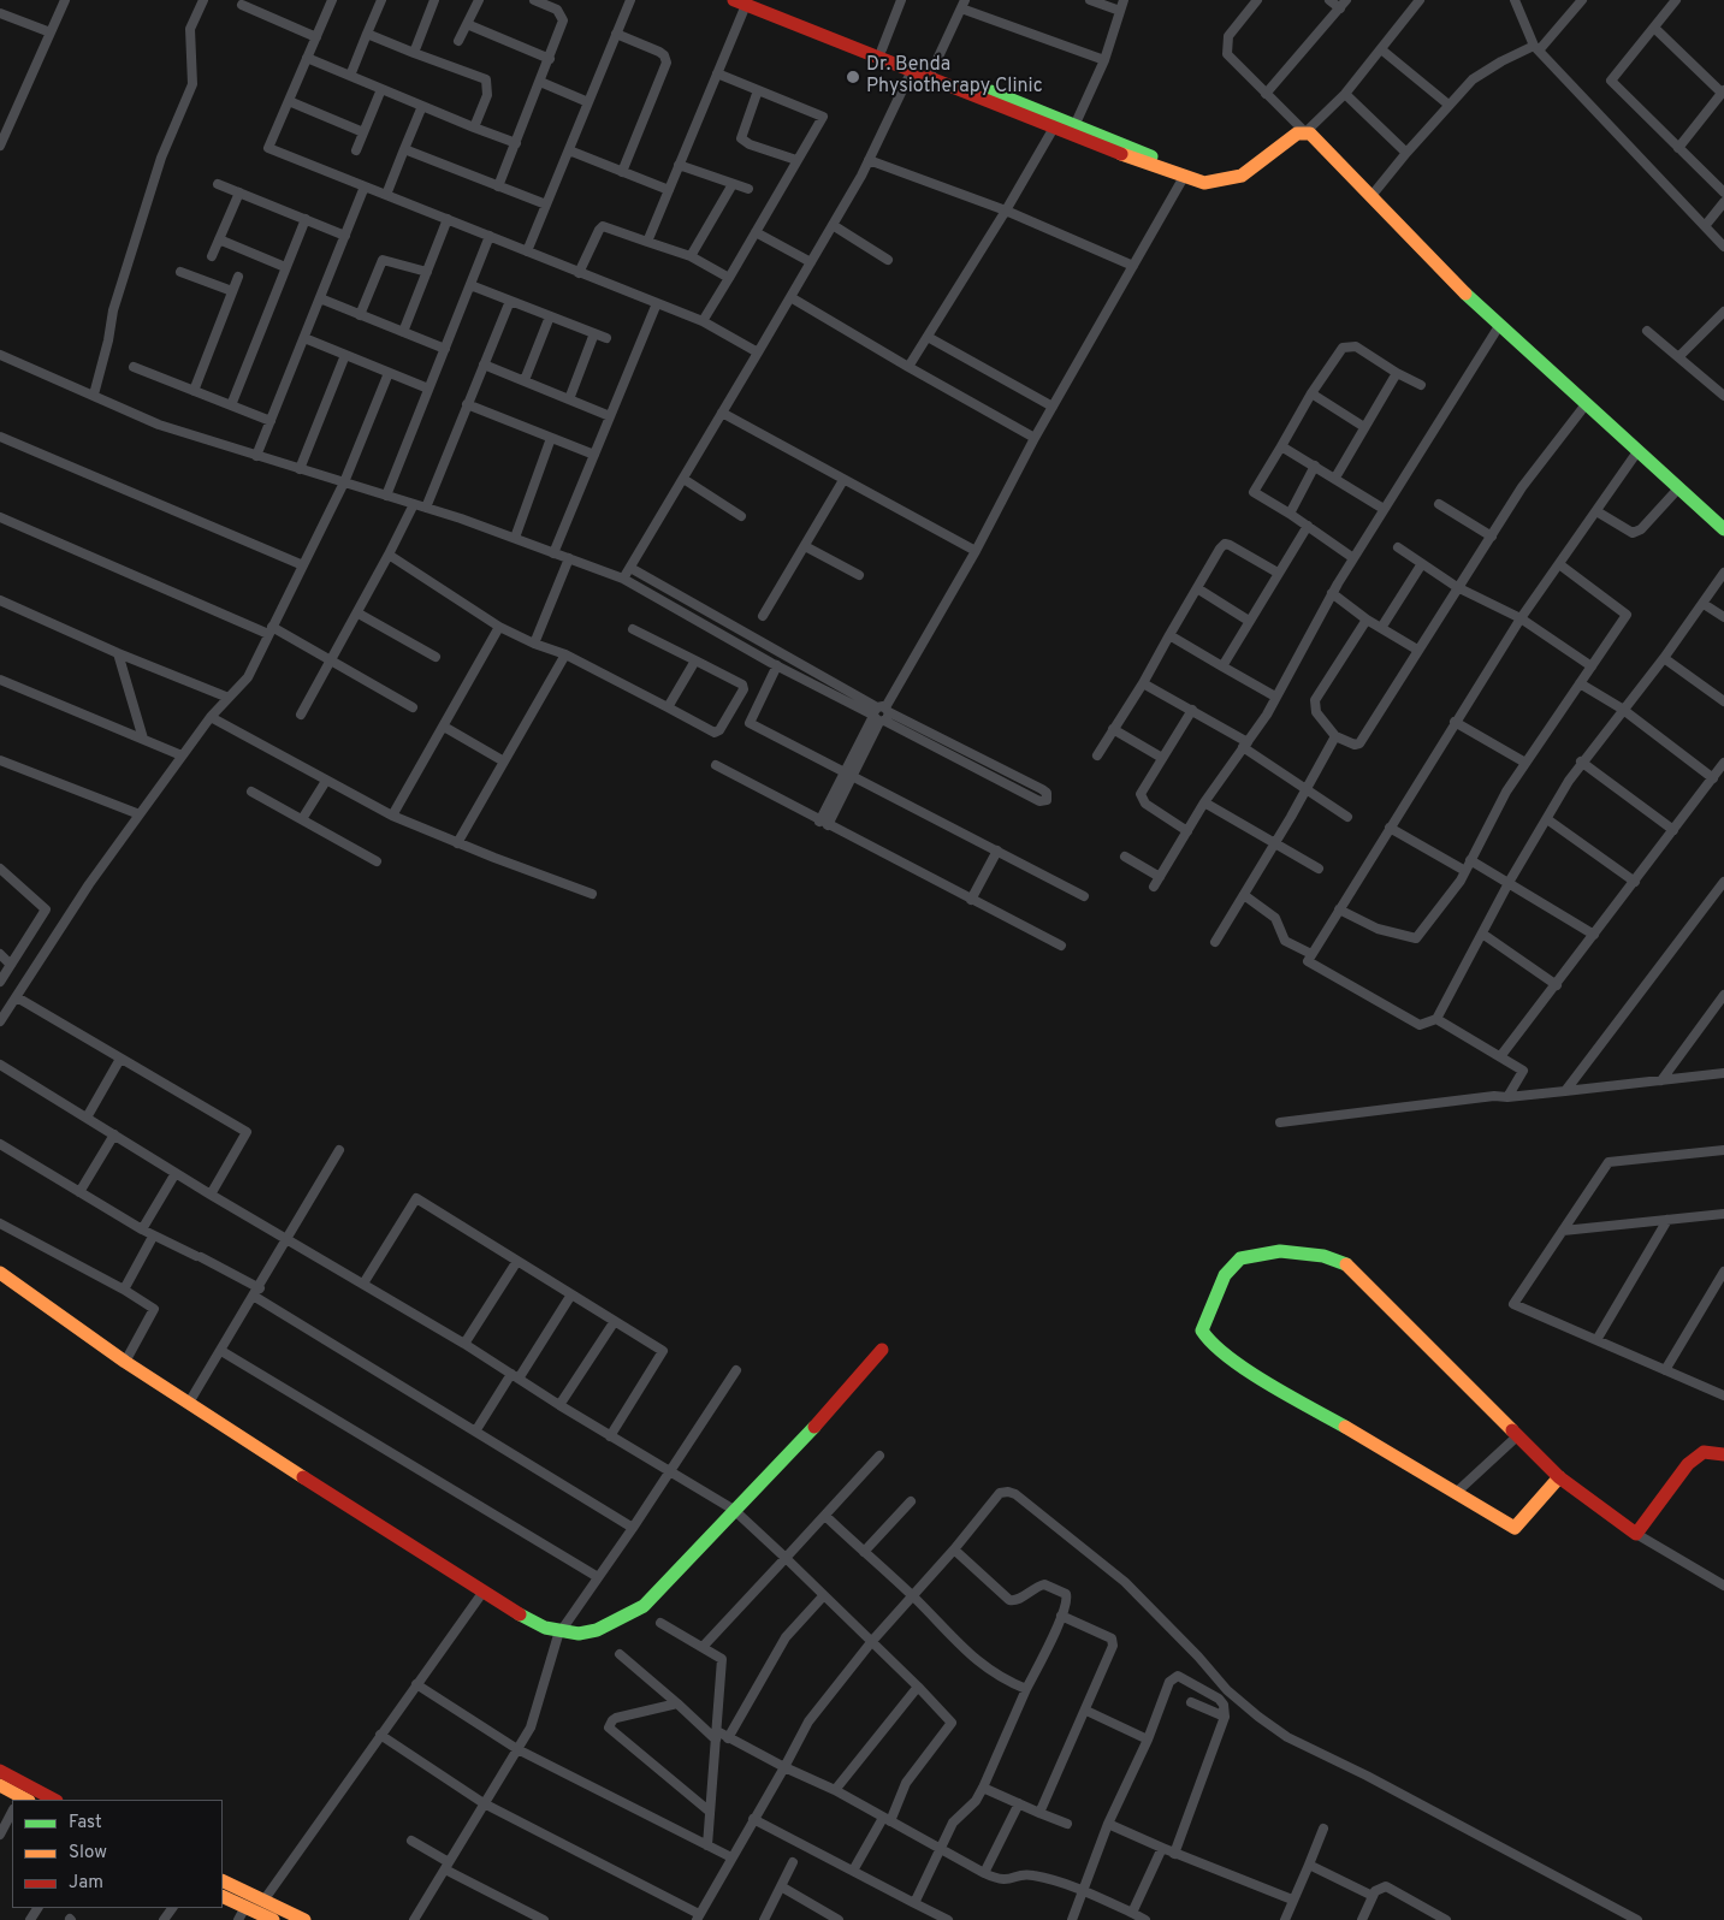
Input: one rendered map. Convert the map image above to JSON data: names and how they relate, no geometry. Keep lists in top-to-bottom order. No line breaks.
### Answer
{"places":["Dr. Benda Physiotherapy Clinic"],"legend":["Fast","Slow","Jam"]}
